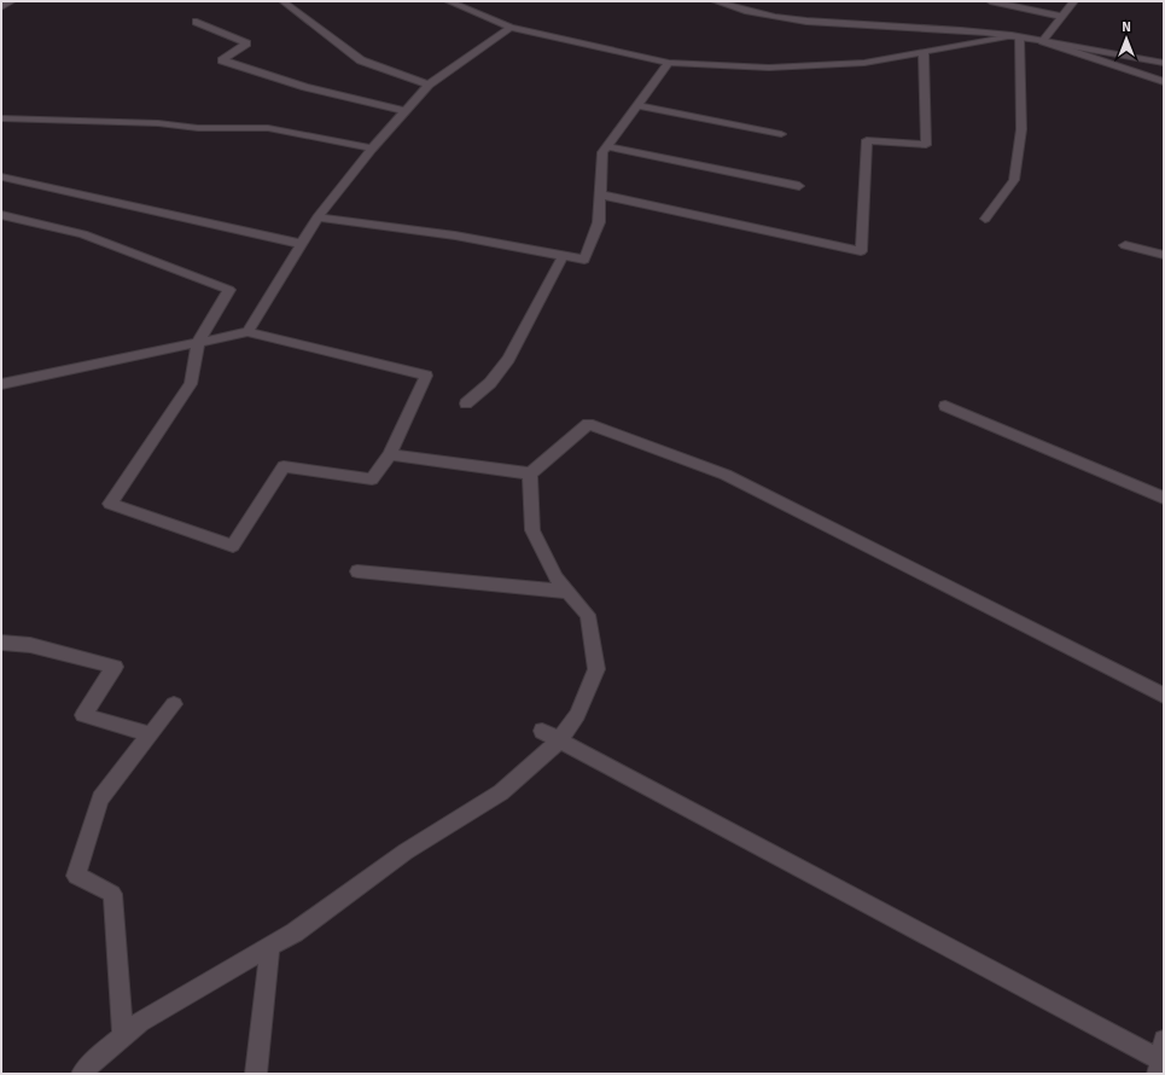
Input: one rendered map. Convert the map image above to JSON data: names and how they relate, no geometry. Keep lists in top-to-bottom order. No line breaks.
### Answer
{"north":"top"}
